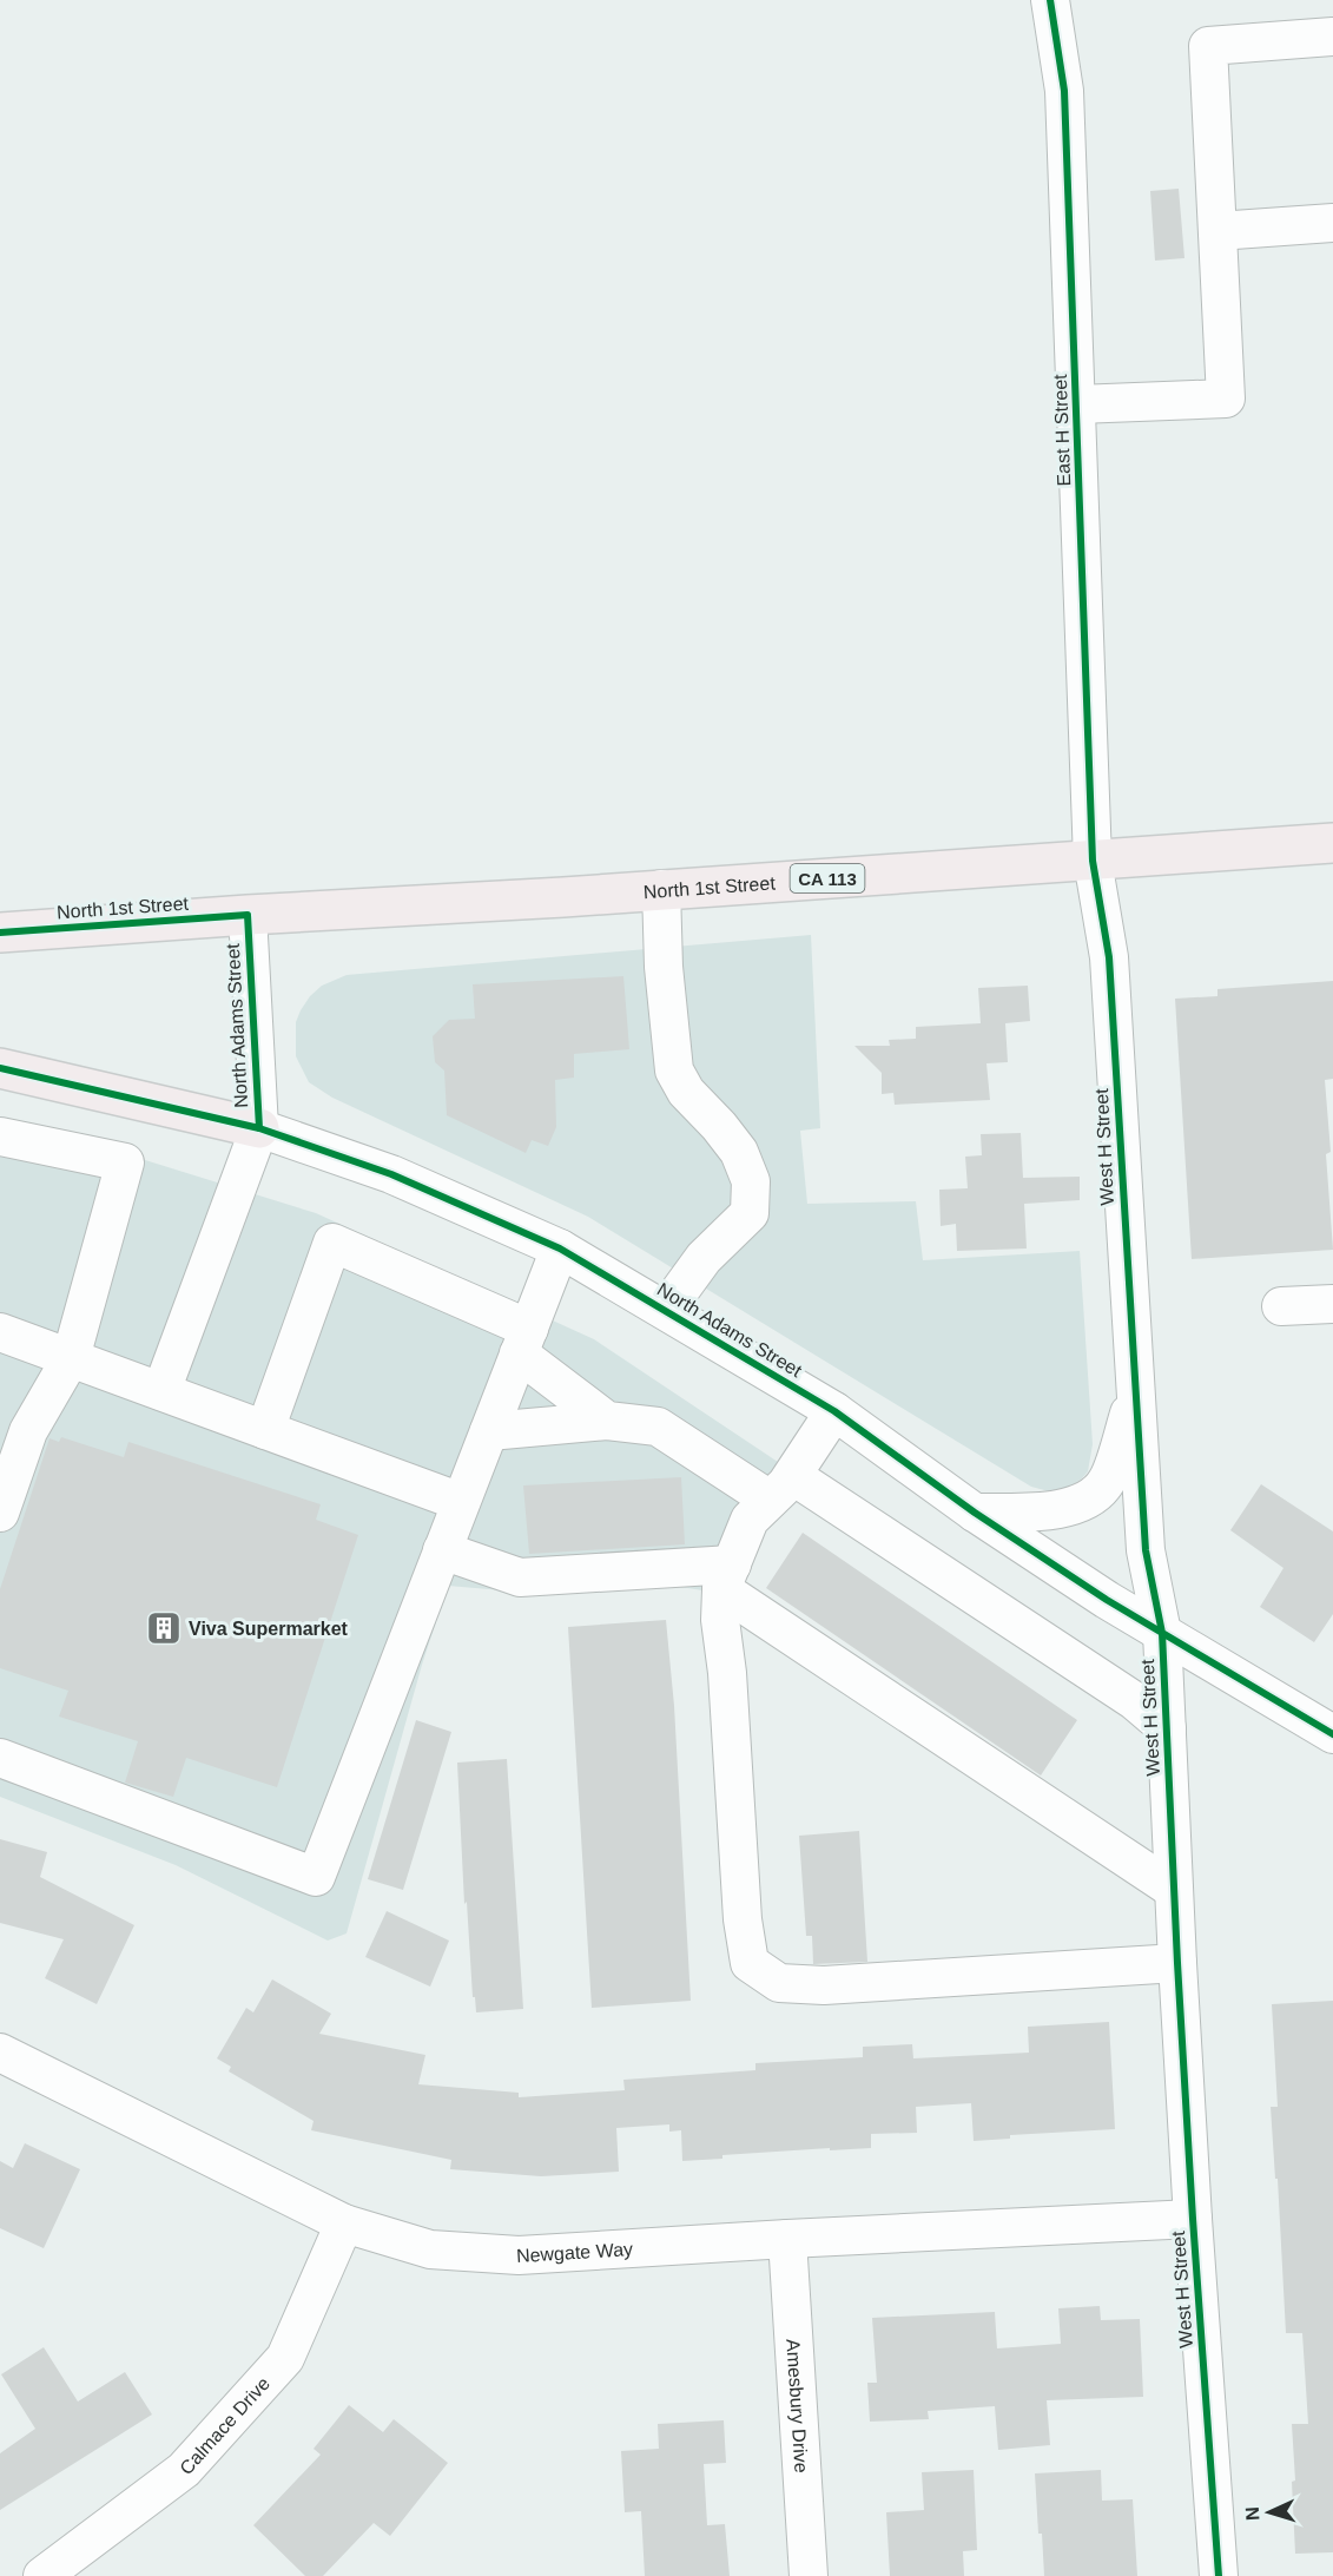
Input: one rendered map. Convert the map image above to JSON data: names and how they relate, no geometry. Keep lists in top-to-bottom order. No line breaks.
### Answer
{"streets":{"main road":["CA 113","North 1st Street"],"street":["East H Street","North Adams Street","West H Street","Newgate Way","Amesbury Drive","Calmace Drive"]},"crossings":[["East H Street","North 1st Street"],["East H Street","West H Street"],["North 1st Street","North Adams Street"],["North 1st Street","West H Street"],["North Adams Street","West H Street"],["West H Street","Newgate Way"],["Newgate Way","Amesbury Drive"],["Newgate Way","Calmace Drive"]],"places":{"building":["Viva Supermarket"]},"north":"left"}
